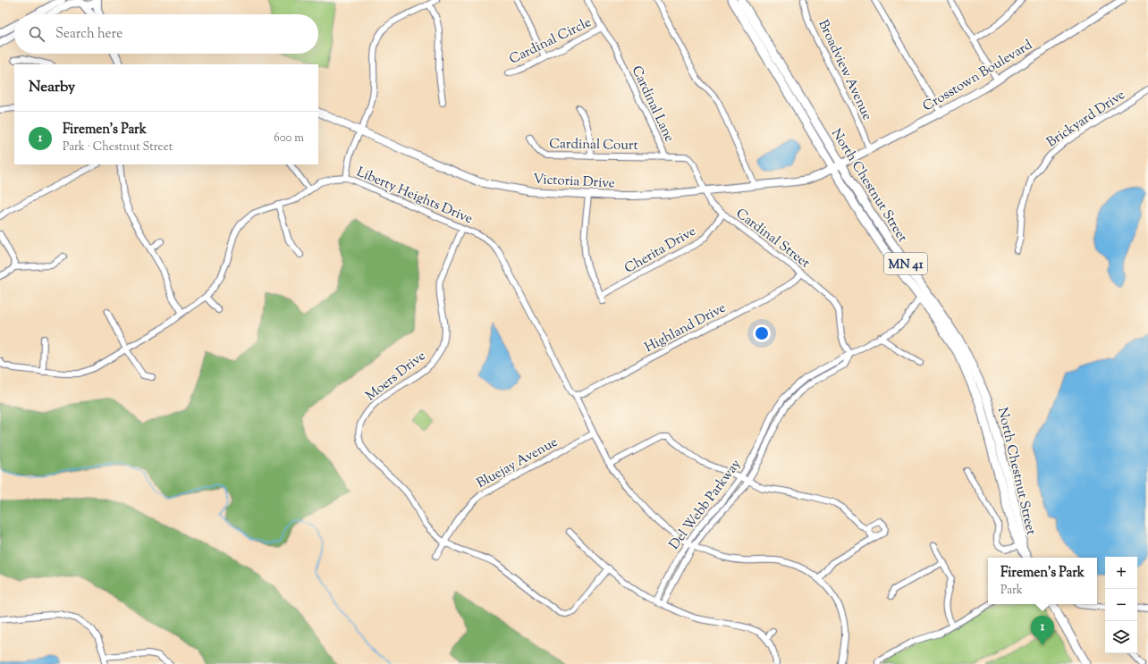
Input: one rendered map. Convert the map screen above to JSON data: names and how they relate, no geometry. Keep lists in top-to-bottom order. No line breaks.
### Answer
{"streets":{"main road":["North Chestnut Street","MN 41"],"street":["Cardinal Circle","Broadview Avenue","Crosstown Boulevard","Cardinal Lane","Brickyard Drive","Cardinal Court","Victoria Drive","Liberty Heights Drive","Cardinal Street","Cherita Drive","Highland Drive","Moers Drive","Bluejay Avenue","Del Webb Parkway"]},"crossings":[["Cardinal Circle","Cardinal Lane"],["Broadview Avenue","Crosstown Boulevard"],["Crosstown Boulevard","Victoria Drive"],["Crosstown Boulevard","North Chestnut Street"],["Cardinal Lane","Cardinal Court"],["Cardinal Lane","Victoria Drive"],["Cardinal Lane","Cardinal Street"],["Victoria Drive","North Chestnut Street"],["Victoria Drive","Cardinal Street"],["North Chestnut Street","MN 41"],["North Chestnut Street","Del Webb Parkway"],["Liberty Heights Drive","Highland Drive"],["Liberty Heights Drive","Moers Drive"],["Cardinal Street","Cherita Drive"],["Cardinal Street","Highland Drive"],["Cardinal Street","Del Webb Parkway"],["Moers Drive","Bluejay Avenue"]],"page":{"search":"Search here","heading":"Nearby","list":[{"mark":"1","name":"Firemen's Park","note":"Park · Chestnut Street","value":"600 m"}],"map_buttons":["+","−"],"popup":["Firemen's Park","Park"],"pins":"1"}}
